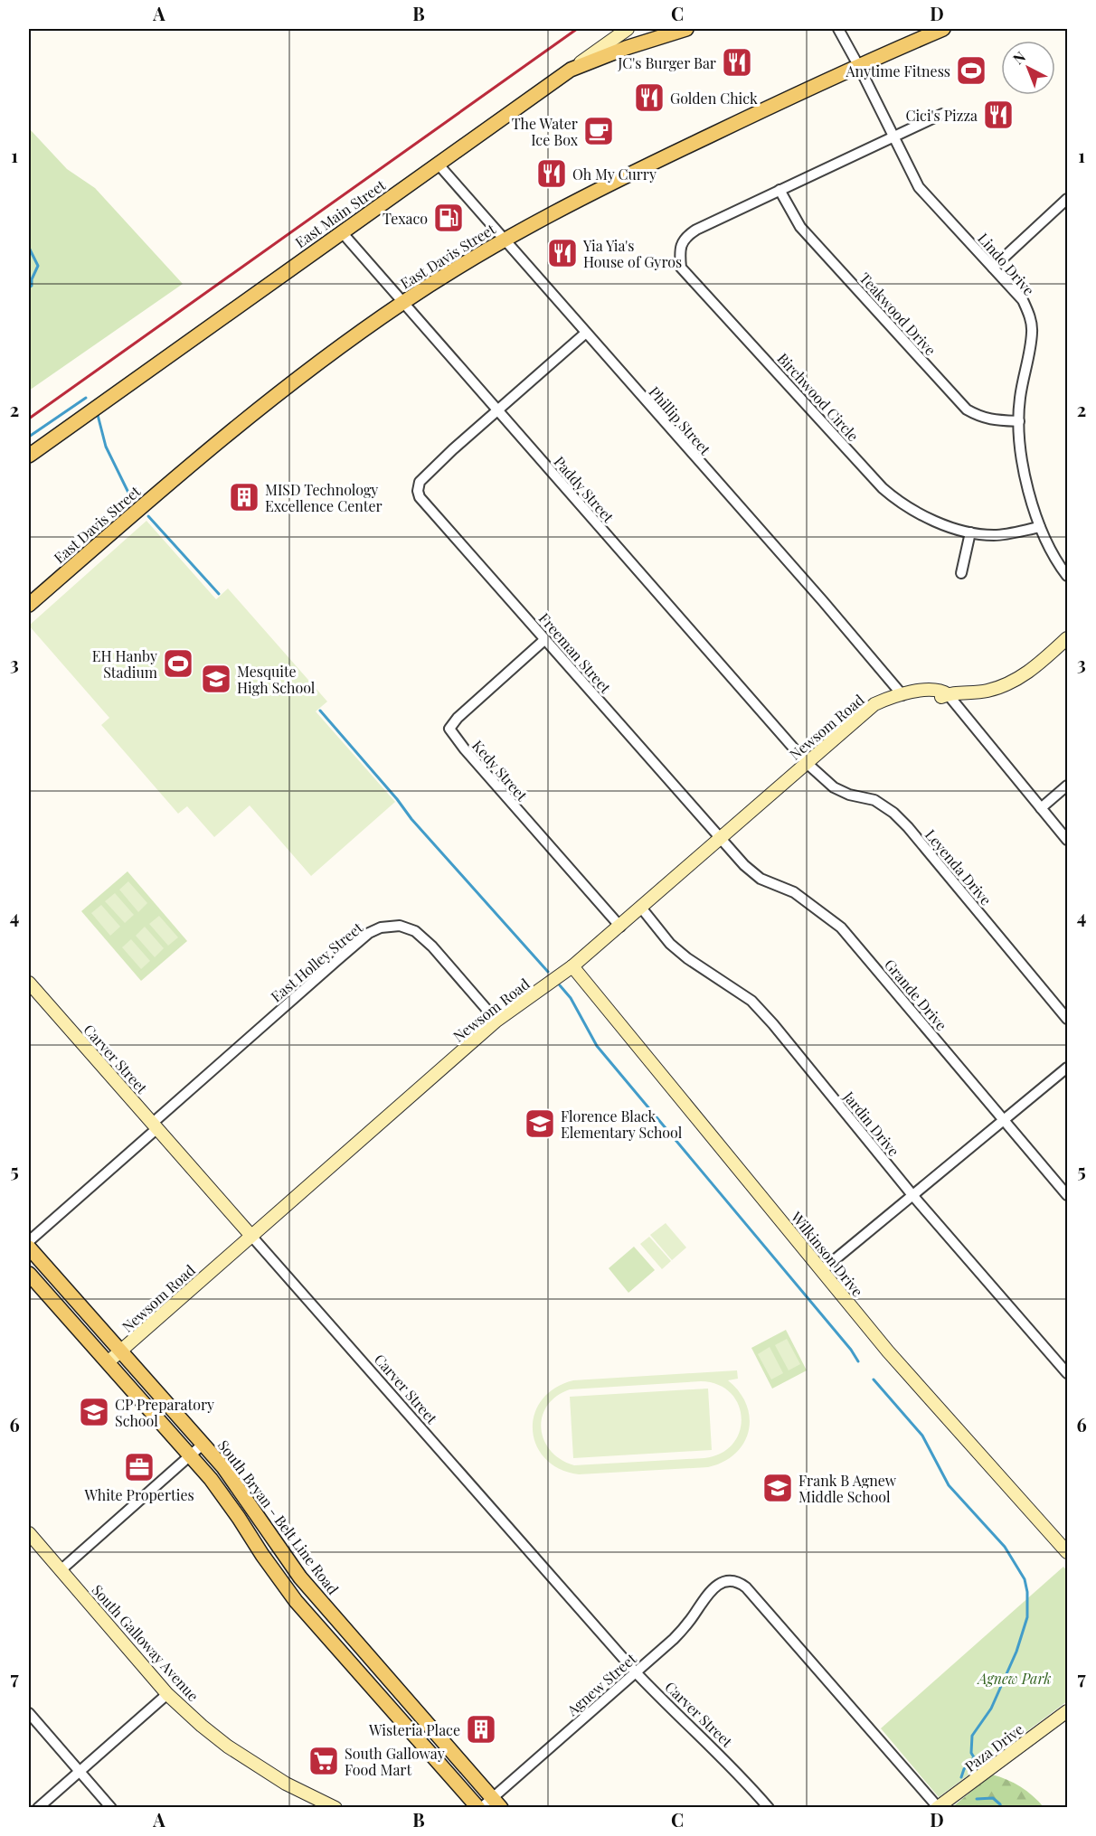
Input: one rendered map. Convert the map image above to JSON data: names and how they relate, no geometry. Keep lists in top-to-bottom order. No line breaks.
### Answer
{"streets":{"main road":["East Main Street","East Davis Street","South Bryan - Belt Line Road"],"street":["Lindo Drive","Teakwood Drive","Birchwood Circle","Phillip Street","Paddy Street","Freeman Street","Newsom Road","Kedy Street","Leyenda Drive","East Holley Street","Grande Drive","Carver Street","Jardin Drive","Wilkinson Drive","South Galloway Avenue","Agnew Street","Paza Drive"]},"crossings":[["East Main Street","Phillip Street"],["East Main Street","Paddy Street"],["East Davis Street","Lindo Drive"],["East Davis Street","Phillip Street"],["East Davis Street","Paddy Street"],["Lindo Drive","Teakwood Drive"],["Lindo Drive","Birchwood Circle"],["Teakwood Drive","Birchwood Circle"],["Phillip Street","Newsom Road"],["Paddy Street","Freeman Street"],["Paddy Street","Newsom Road"],["Paddy Street","Leyenda Drive"],["Freeman Street","Newsom Road"],["Freeman Street","Kedy Street"],["Freeman Street","Grande Drive"],["Newsom Road","Kedy Street"],["Newsom Road","Leyenda Drive"],["Newsom Road","East Holley Street"],["Newsom Road","Grande Drive"],["Newsom Road","Carver Street"],["Newsom Road","Jardin Drive"],["Newsom Road","Wilkinson Drive"],["Newsom Road","South Bryan - Belt Line Road"],["East Holley Street","Carver Street"],["Carver Street","Agnew Street"],["South Bryan - Belt Line Road","Agnew Street"],["Agnew Street","Paza Drive"]],"parks":["Agnew Park"],"places":{"restaurant":["JC's Burger Bar","Golden Chick","Cici's Pizza","Oh My Curry","Yia Yia's House of Gyros"],"sports":["Anytime Fitness","EH Hanby Stadium"],"cafe":["The Water Ice Box"],"fuel station":["Texaco"],"building":["MISD Technology Excellence Center","Wisteria Place"],"school or university":["Mesquite High School","Florence Black Elementary School","CP Preparatory School","Frank B Agnew Middle School"],"office":["White Properties"],"supermarket":["South Galloway Food Mart"]},"north":"top left","grid":{"columns":["A","B","C","D"],"rows":["1","2","3","4","5","6","7"]}}
